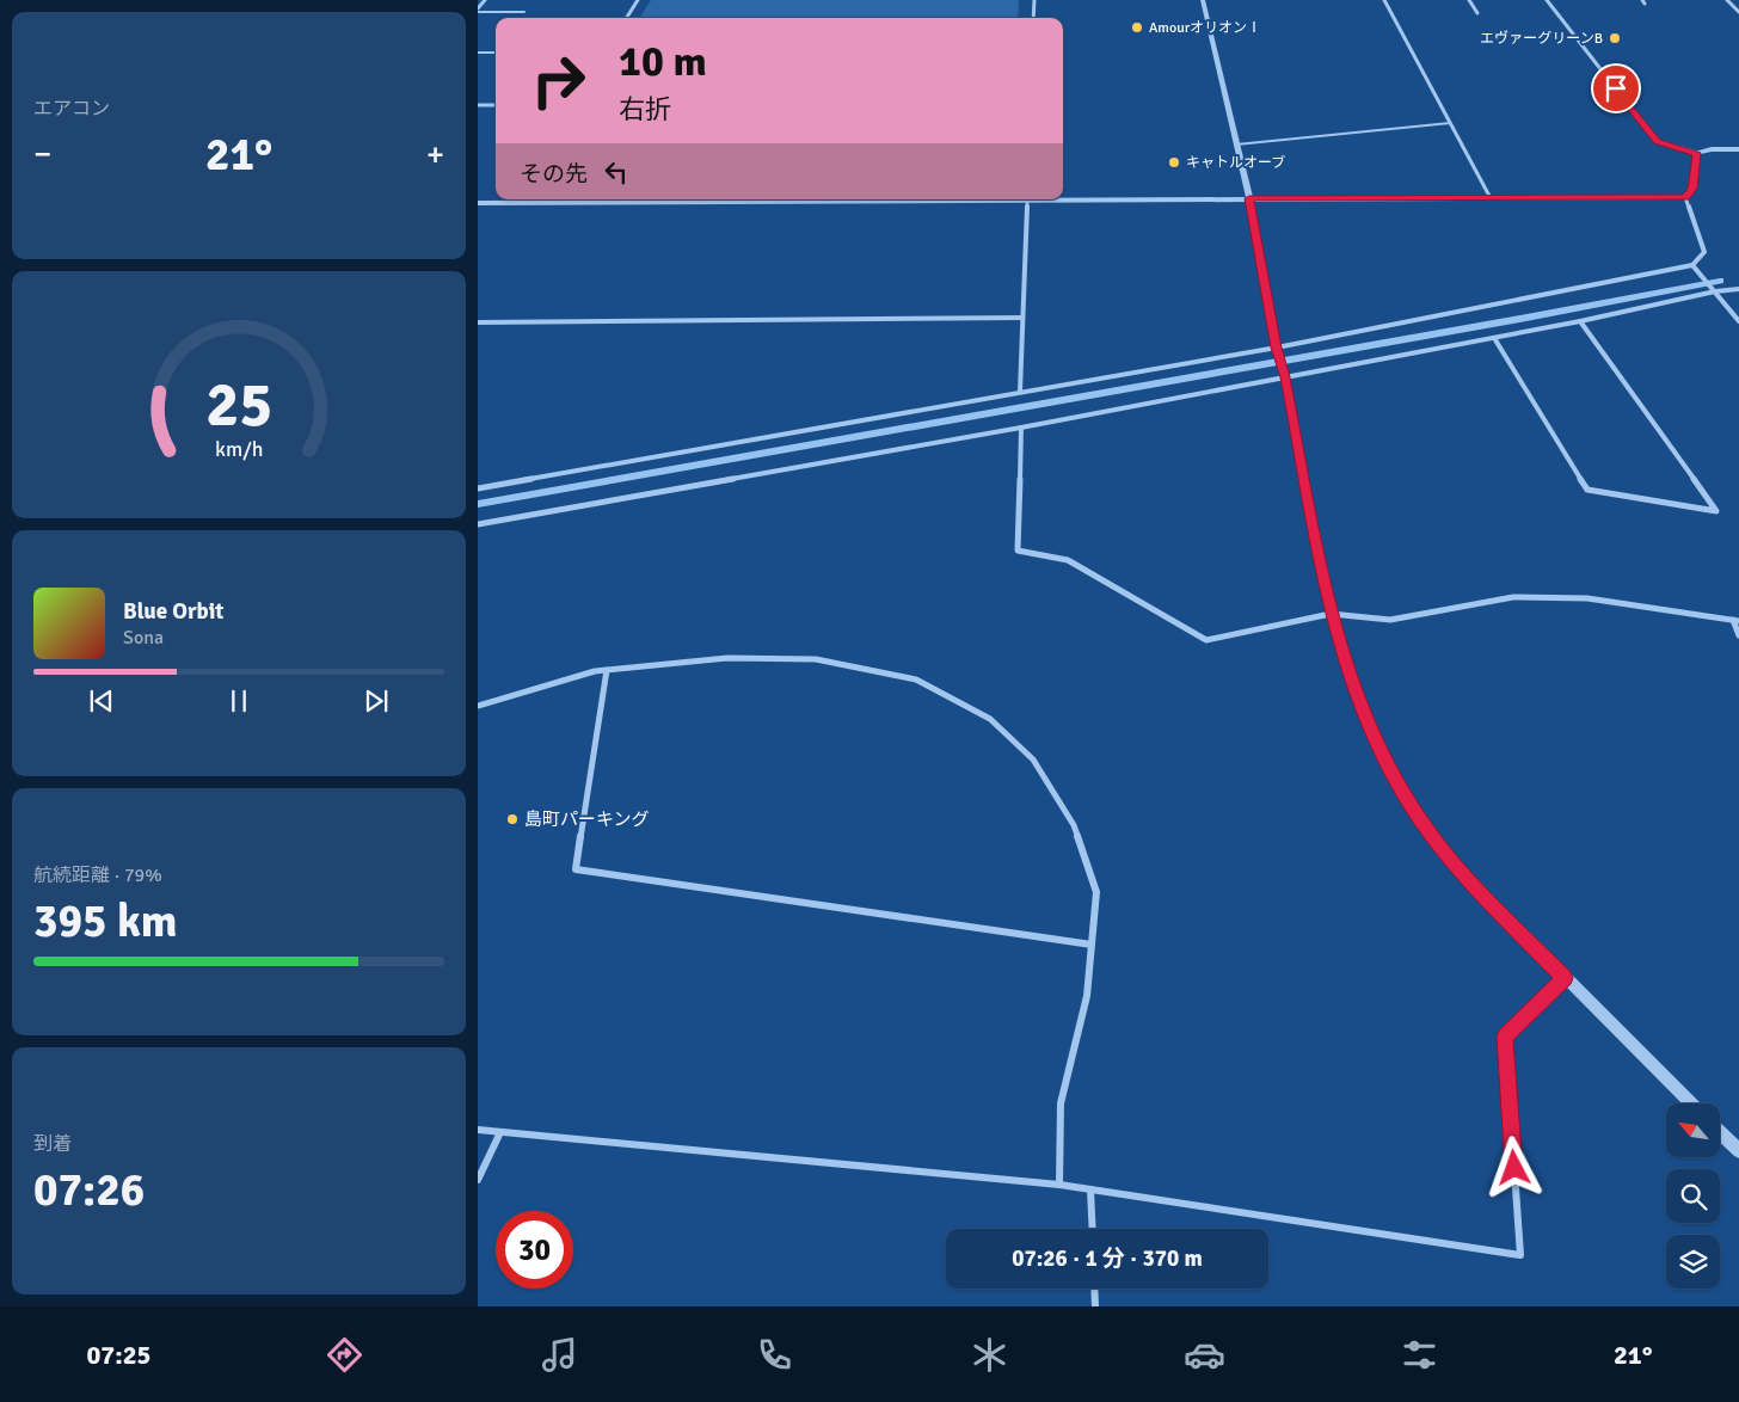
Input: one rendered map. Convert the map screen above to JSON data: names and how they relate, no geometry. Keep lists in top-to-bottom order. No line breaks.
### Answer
{"places":["AmourオリオンⅠ","エヴァーグリーンB","キャトルオーブ","島町パーキング"],"north":"top left","page":{"tile":["エアコン",["航続距離 · 79%","395 km"],["到着","07:26"]],"turn":["10 m","右折"],"heat":["−","21°","+"],"then":"その先","song":["Blue Orbit","Sona"],"limit":"30","trip":"07:26 · 1 分 · 370 m","tabs":["07:25","21°"],"gauge":["25","km/h"]}}
